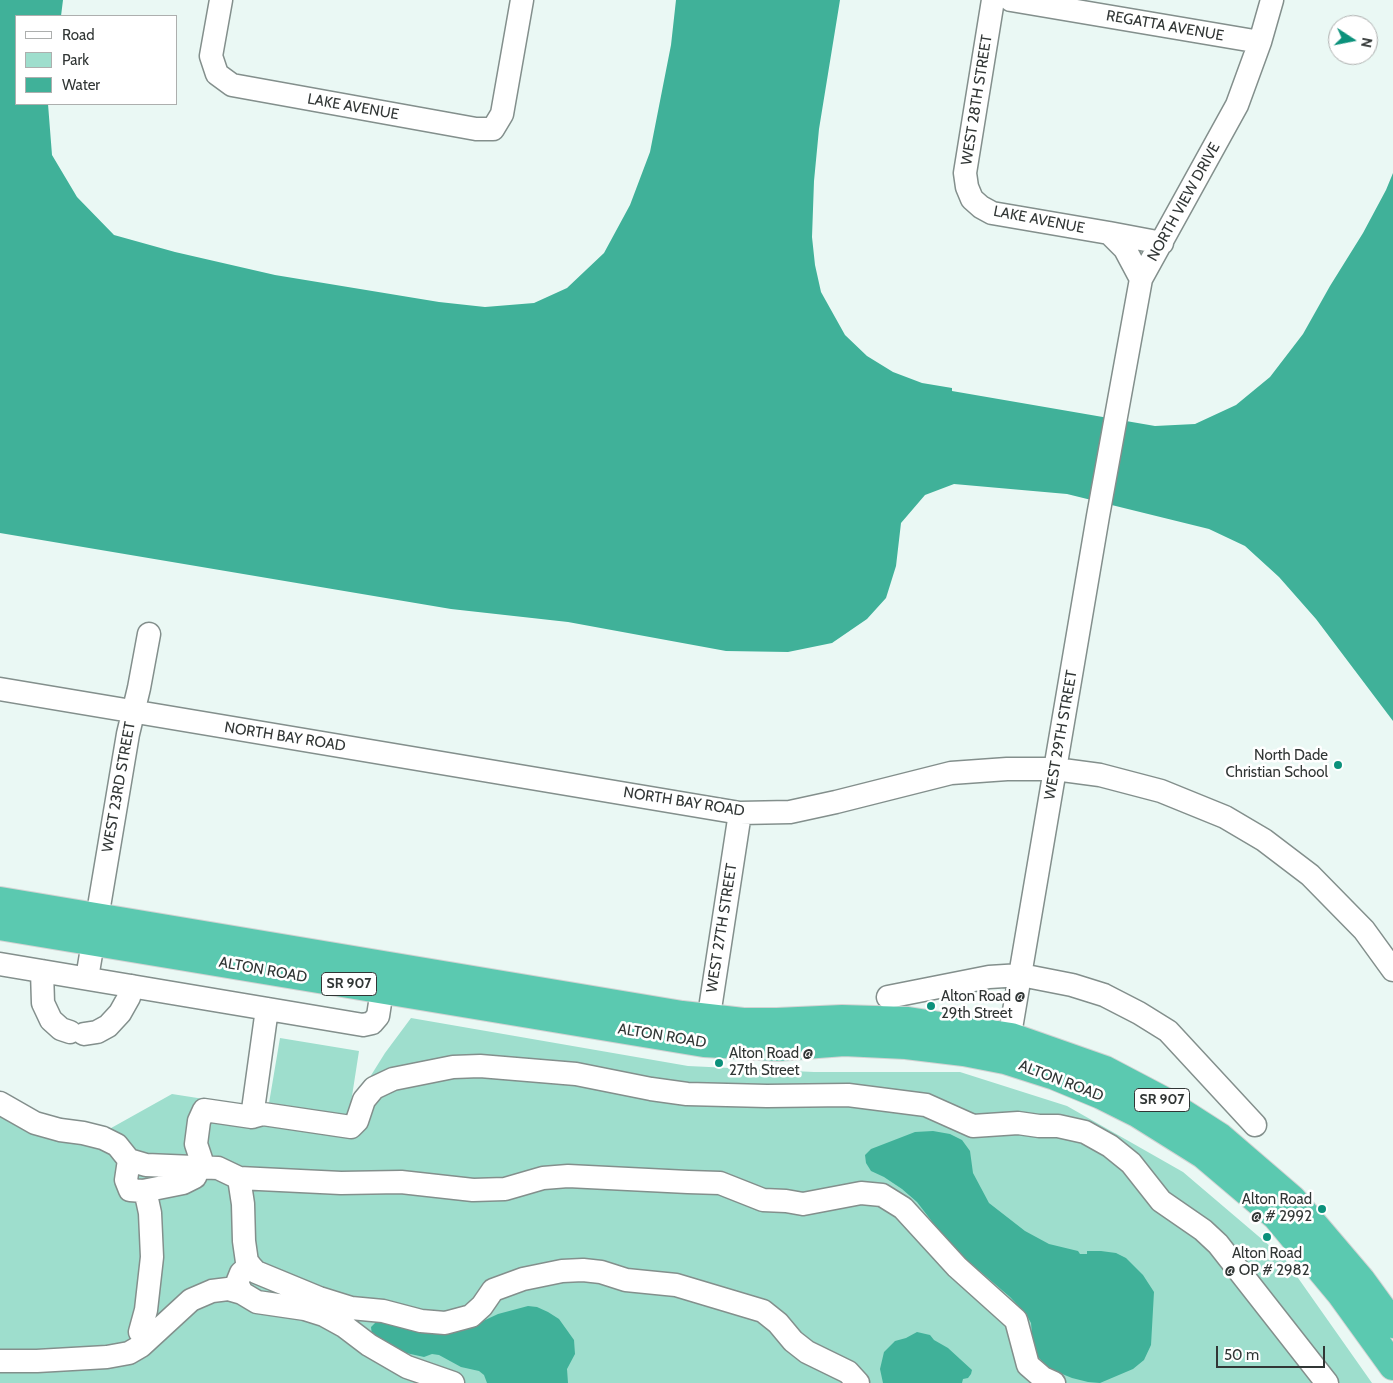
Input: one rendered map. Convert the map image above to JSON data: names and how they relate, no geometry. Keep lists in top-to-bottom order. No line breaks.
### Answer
{"streets":{"highway":["ALTON ROAD","SR 907"],"street":["REGATTA AVENUE","WEST 28TH STREET","LAKE AVENUE","NORTH VIEW DRIVE","WEST 29TH STREET","NORTH BAY ROAD","WEST 23RD STREET","WEST 27TH STREET"]},"crossings":[["REGATTA AVENUE","NORTH VIEW DRIVE"],["WEST 28TH STREET","LAKE AVENUE"],["LAKE AVENUE","NORTH VIEW DRIVE"],["NORTH VIEW DRIVE","WEST 29TH STREET"],["WEST 29TH STREET","NORTH BAY ROAD"],["WEST 29TH STREET","ALTON ROAD"],["NORTH BAY ROAD","WEST 23RD STREET"],["NORTH BAY ROAD","WEST 27TH STREET"],["WEST 23RD STREET","ALTON ROAD"],["WEST 27TH STREET","ALTON ROAD"]],"places":["North Dade Christian School","Alton Road @ 29th Street","Alton Road @ 27th Street","Alton Road @ # 2992","Alton Road @ OP # 2982"],"legend":["Road","Park","Water"],"scale_bar":"50 m","north":"right"}
